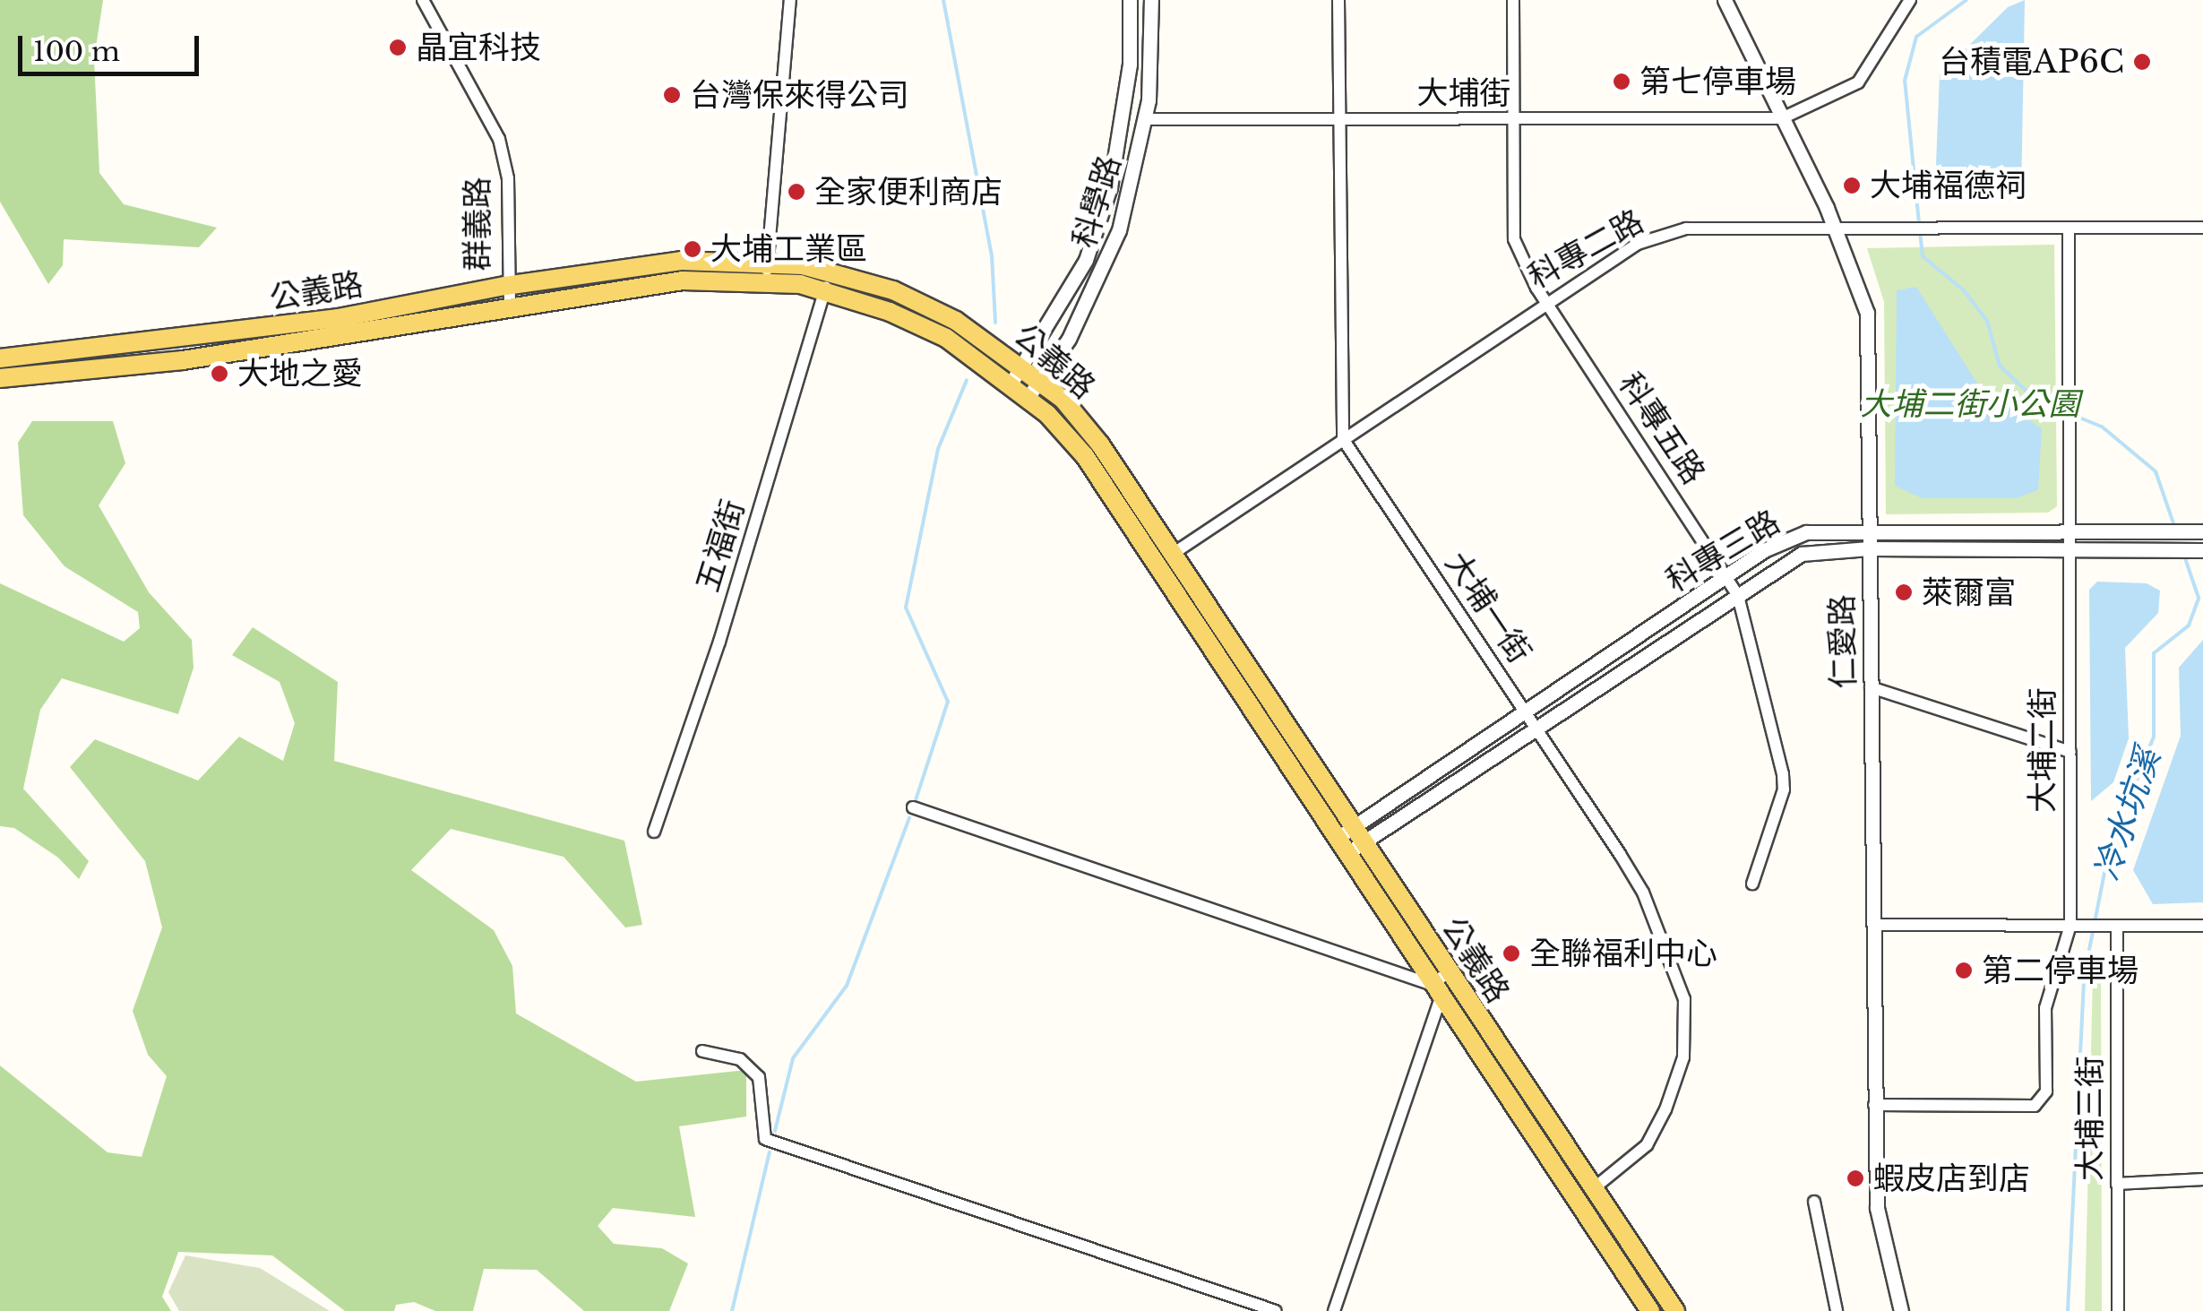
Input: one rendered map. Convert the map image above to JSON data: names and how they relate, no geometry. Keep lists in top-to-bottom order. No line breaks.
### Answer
{"streets":{"main road":["公義路"],"street":["大埔街","科學路","群義路","科專二路","科專五路","五福街","科專三路","大埔一街","仁愛路","大埔二街","大埔三街"]},"crossings":[["大埔街","科學路"],["大埔街","科專五路"],["大埔街","仁愛路"],["科學路","公義路"],["群義路","公義路"],["科專二路","公義路"],["科專二路","科專五路"],["科專二路","大埔一街"],["科專二路","仁愛路"],["科專二路","大埔二街"],["公義路","五福街"],["公義路","科專三路"],["公義路","大埔一街"],["科專五路","科專三路"],["科專三路","大埔一街"],["科專三路","仁愛路"],["科專三路","大埔二街"],["仁愛路","大埔二街"]],"water":["冷水坑溪"],"parks":["大埔二街小公園"],"places":["晶宜科技","台積電AP6C","第七停車場","台灣保來得公司","大埔福德祠","全家便利商店","大埔工業區","大地之愛","萊爾富","全聯福利中心","第二停車場","蝦皮店到店"],"scale_bar":"100 m"}
